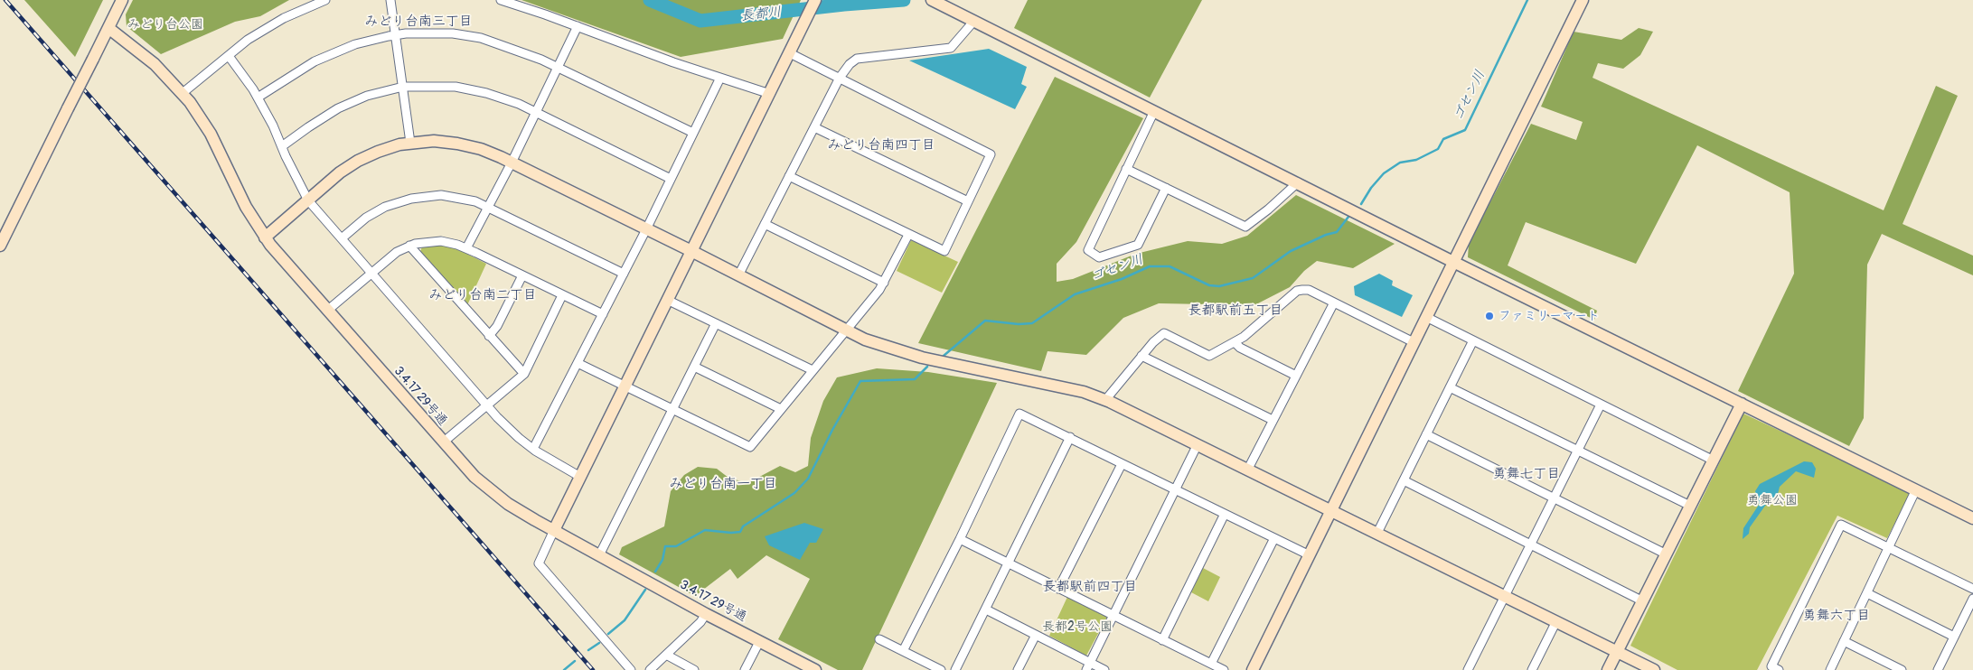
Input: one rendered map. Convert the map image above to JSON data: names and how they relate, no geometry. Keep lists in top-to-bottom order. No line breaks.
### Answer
{"streets":{"street":["3.4.17 29号通"]},"districts":["みどり台南三丁目","みどり台南四丁目","みどり台南二丁目","長都駅前五丁目","勇舞七丁目","みどり台南一丁目","長都駅前四丁目","勇舞六丁目"],"water":["長都川","ゴセン川"],"parks":["みどり台公園","勇舞公園","長都2号公園"],"places":["ファミリーマート"]}
